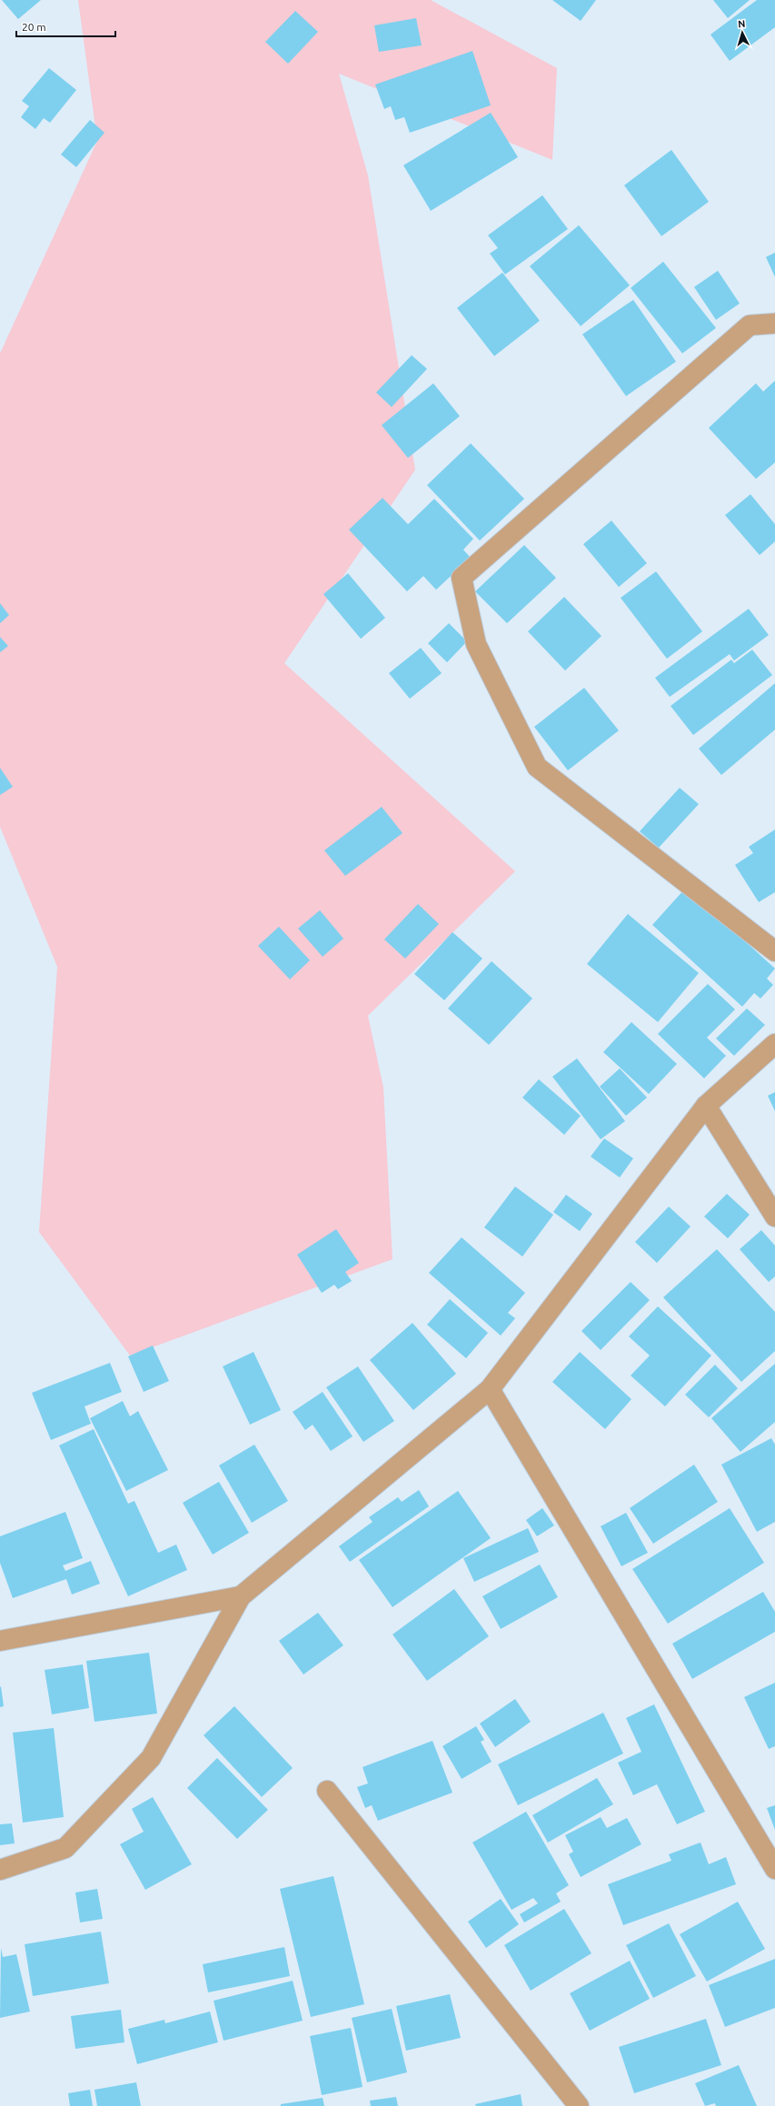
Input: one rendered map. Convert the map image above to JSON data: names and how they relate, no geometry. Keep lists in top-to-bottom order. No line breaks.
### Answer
{"scale_bar":"20 m","north":"top"}
